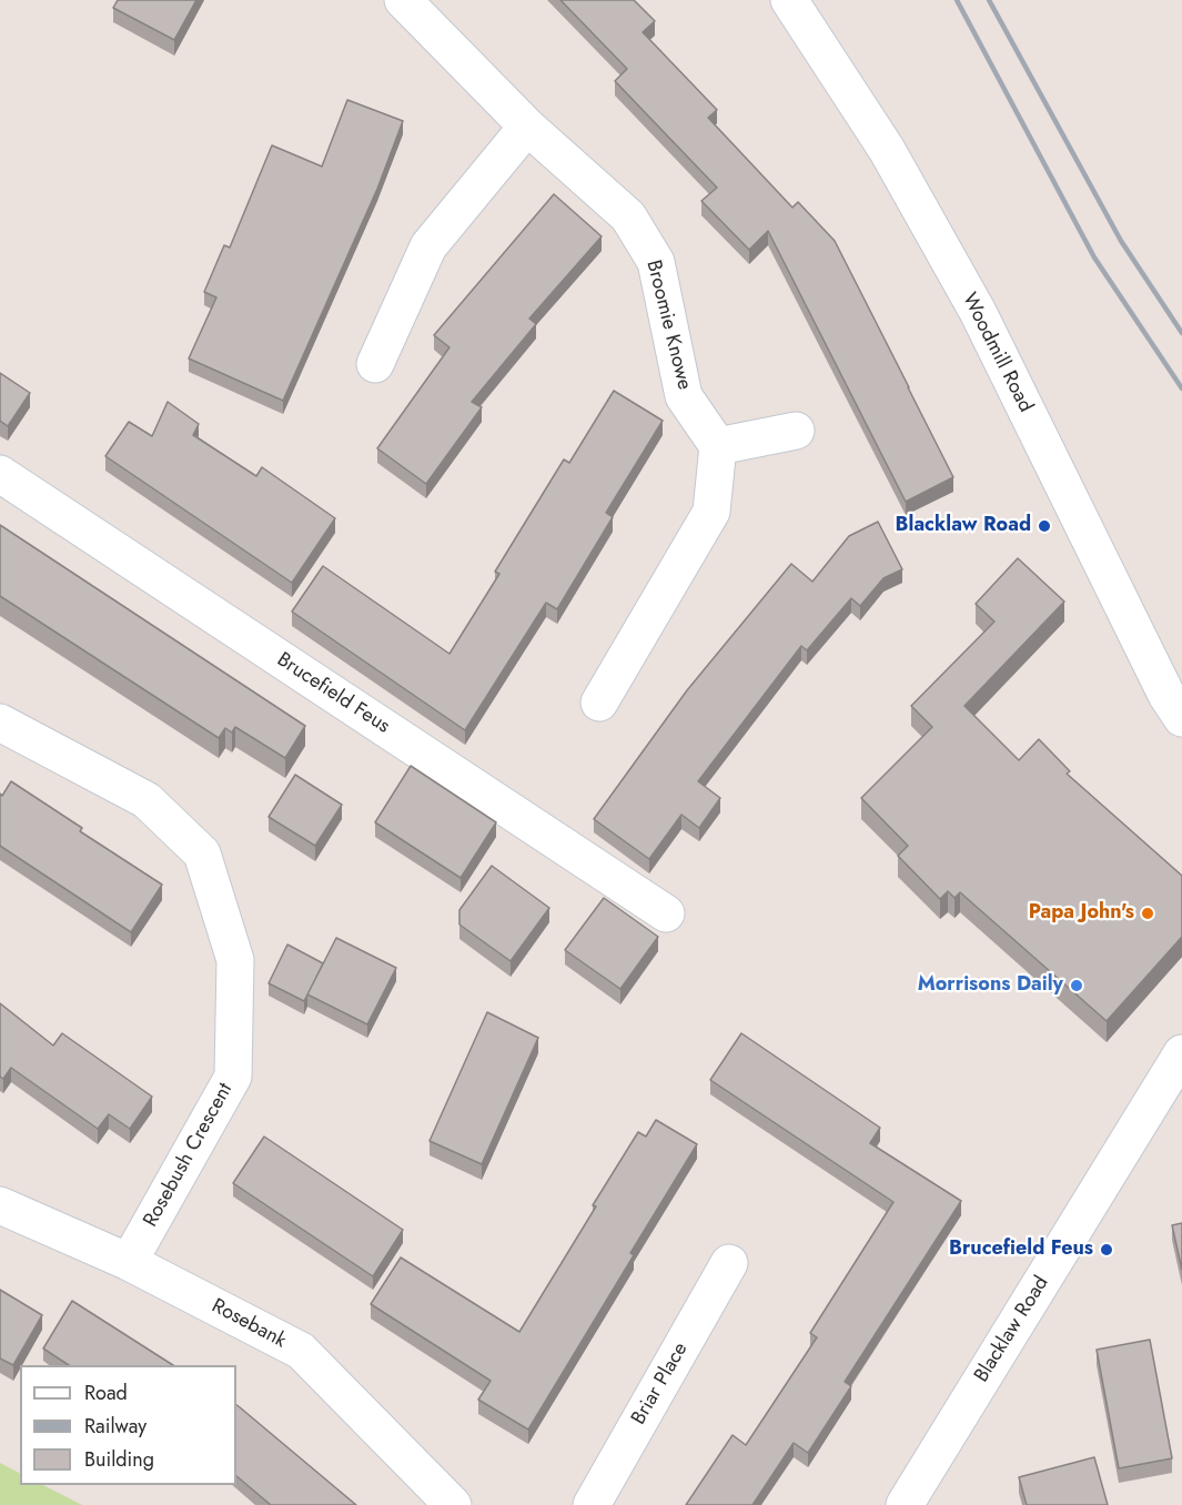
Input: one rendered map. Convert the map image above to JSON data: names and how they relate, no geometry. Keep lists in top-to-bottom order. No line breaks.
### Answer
{"streets":{"street":["Broomie Knowe","Woodmill Road","Brucefield Feus","Rosebush Crescent","Rosebank","Blacklaw Road","Briar Place"]},"crossings":[["Rosebush Crescent","Rosebank"]],"places":["Blacklaw Road","Papa John's","Morrisons Daily","Brucefield Feus"],"legend":["Road","Railway","Building"]}
